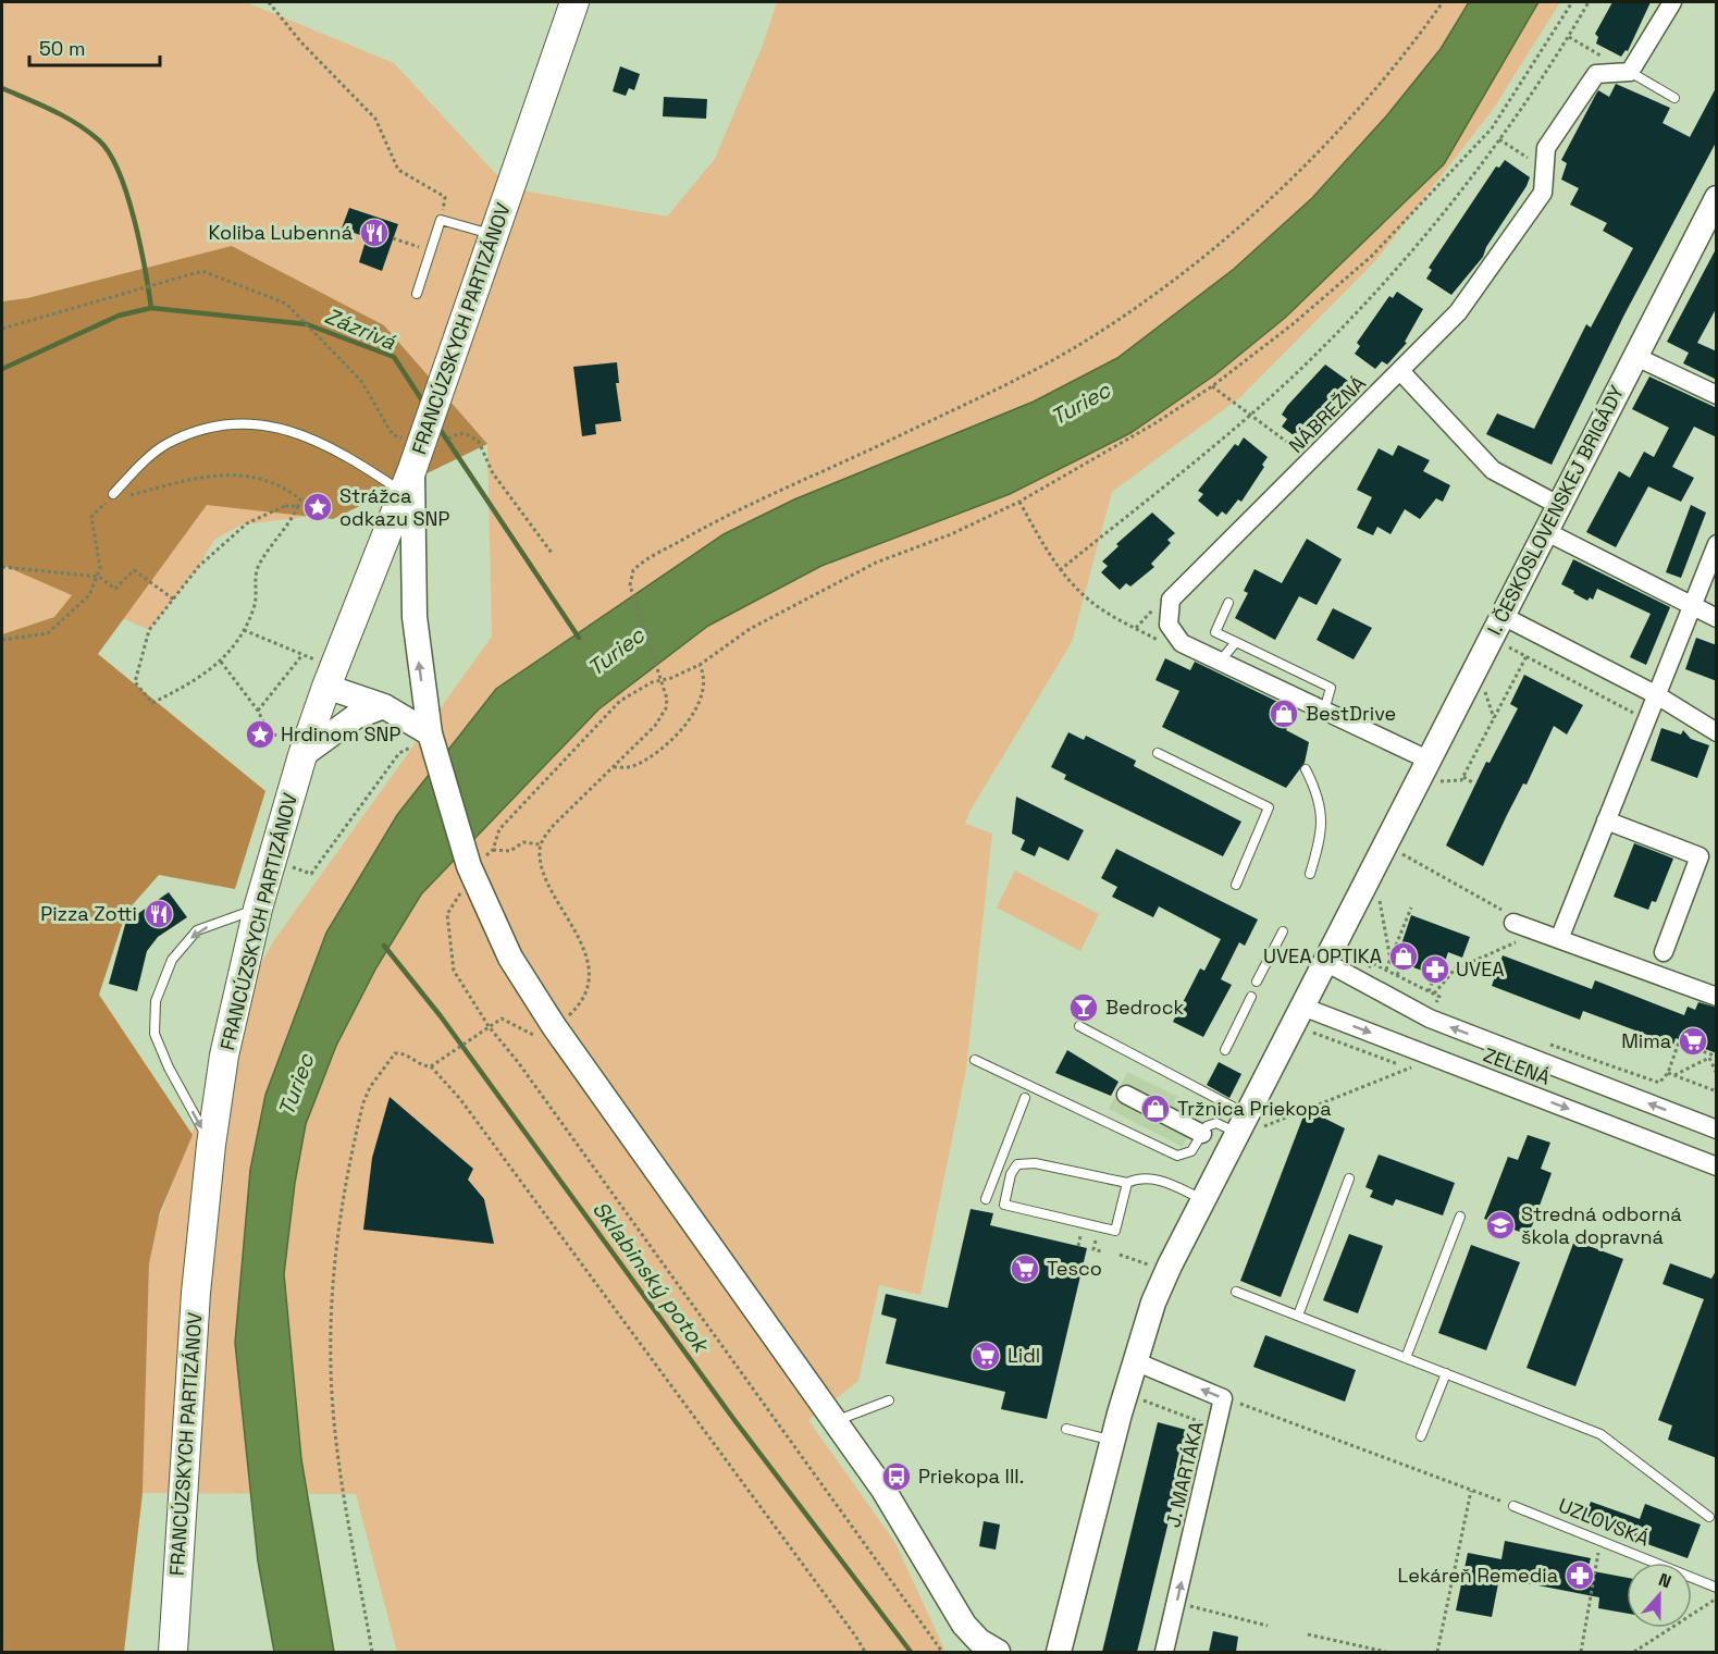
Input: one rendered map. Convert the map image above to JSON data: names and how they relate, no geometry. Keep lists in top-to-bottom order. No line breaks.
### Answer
{"streets":{"main road":["FRANCÚZSKYCH PARTIZÁNOV"],"street":["NÁBREŽNÁ","I. ČESKOSLOVENSKEJ BRIGÁDY","ZELENÁ","J. MARTÁKA"],"lane":["UZLOVSKÁ"]},"crossings":[["I. ČESKOSLOVENSKEJ BRIGÁDY","ZELENÁ"]],"one_way":["J. MARTÁKA"],"water":["Zázrivá","Turiec","Sklabinský potok"],"places":{"restaurant":["Koliba Lubenná","Pizza Zotti"],"place":["Strážca odkazu SNP","Hrdinom SNP"],"shop":["BestDrive","UVEA OPTIKA","Tržnica Priekopa"],"pharmacy":["UVEA","Lekáreň Remedia"],"bar":["Bedrock"],"supermarket":["Mima","Tesco","Lidl"],"school or university":["Stredná odborná škola dopravná"],"bus stop":["Priekopa III."]},"scale_bar":"50 m","north":"top"}
